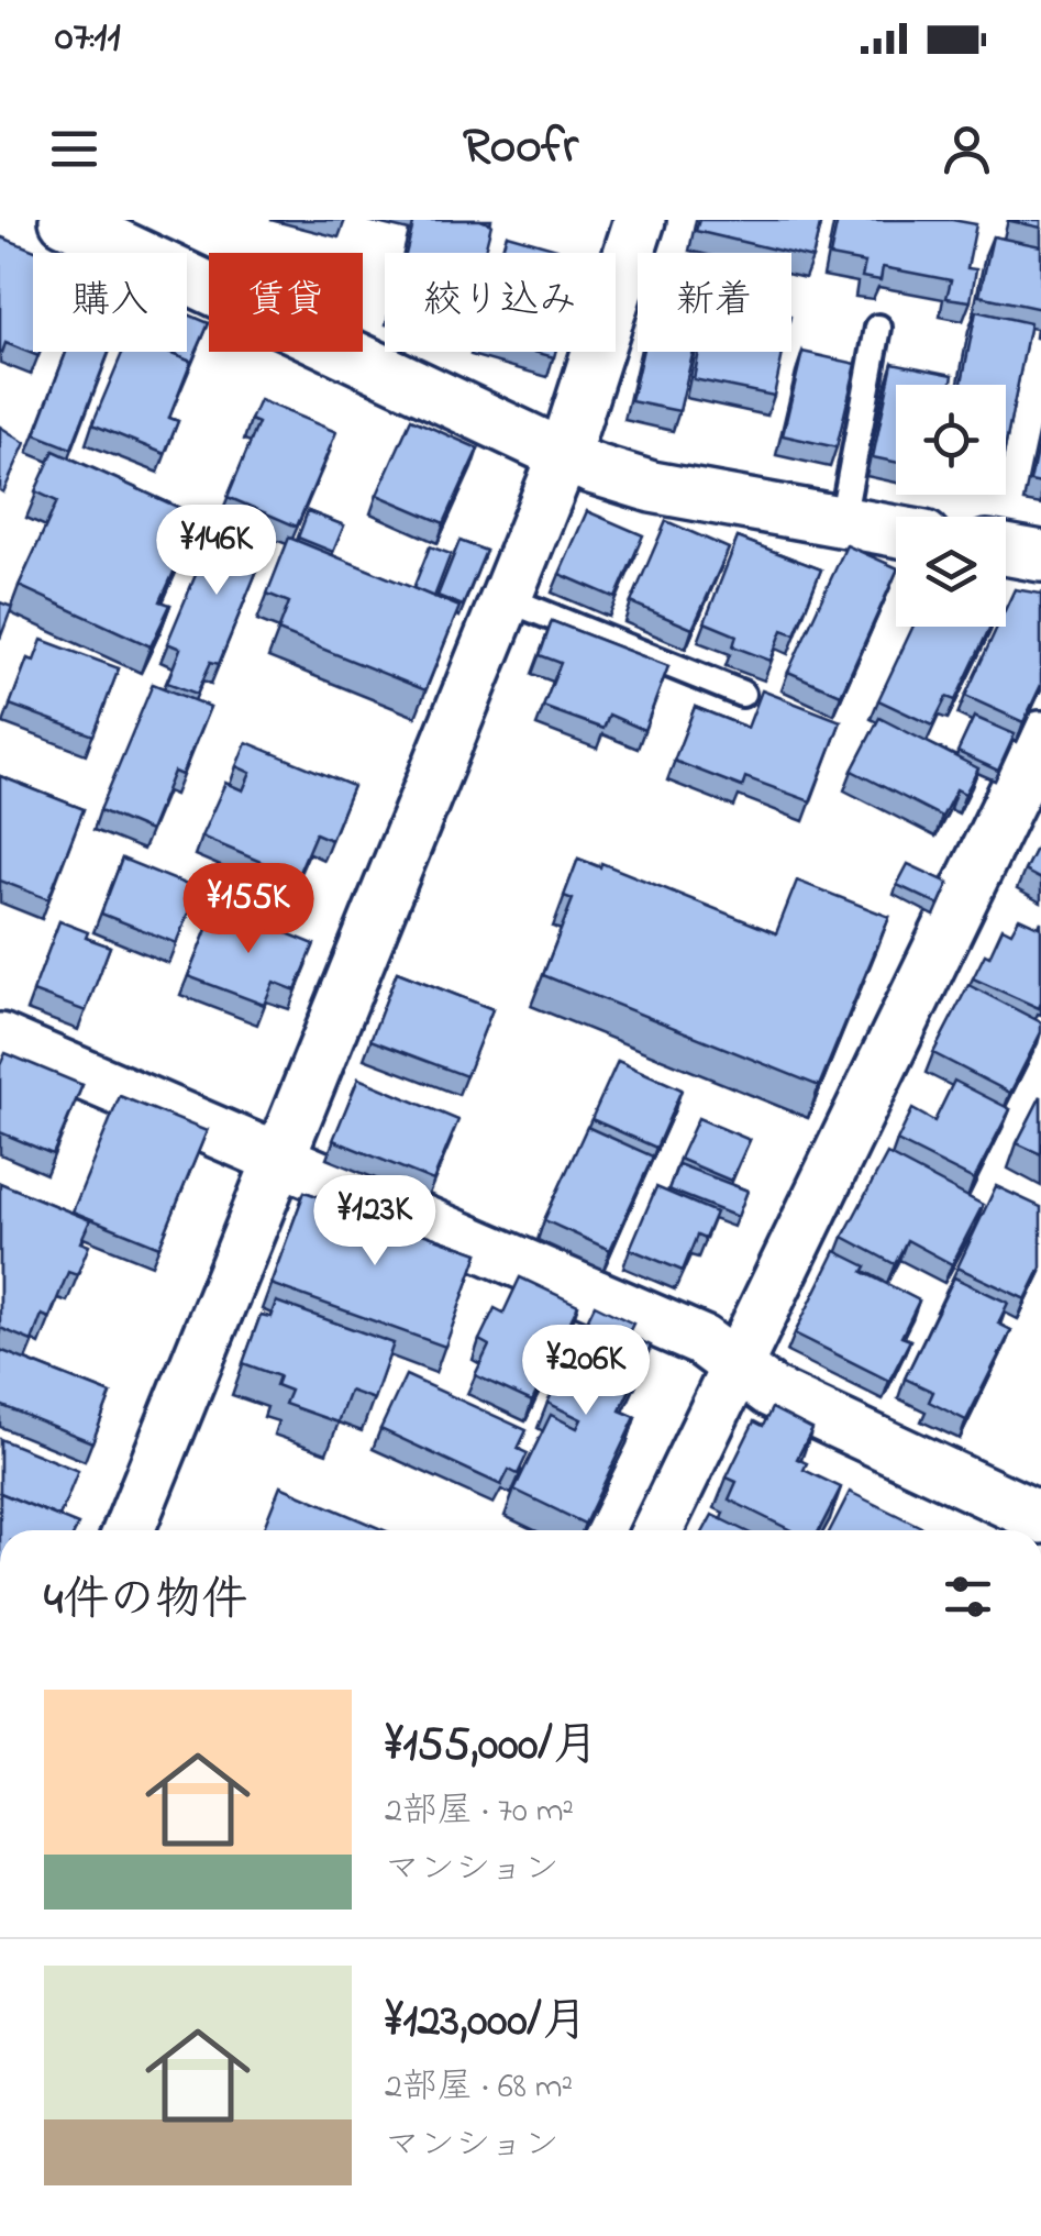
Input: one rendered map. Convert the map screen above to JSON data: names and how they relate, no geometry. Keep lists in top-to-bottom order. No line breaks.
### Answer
{"page":{"status":"07:11","header":"Roofr","chip":["購入","賃貸","絞り込み","新着"],"price":["¥146K","¥155K","¥123K","¥206K"],"heading":"4件の物件","list":[{"name":"¥155,000/月","note":"2部屋 · 70 m² · マンション"},{"name":"¥123,000/月","note":"2部屋 · 68 m² · マンション"}]}}
